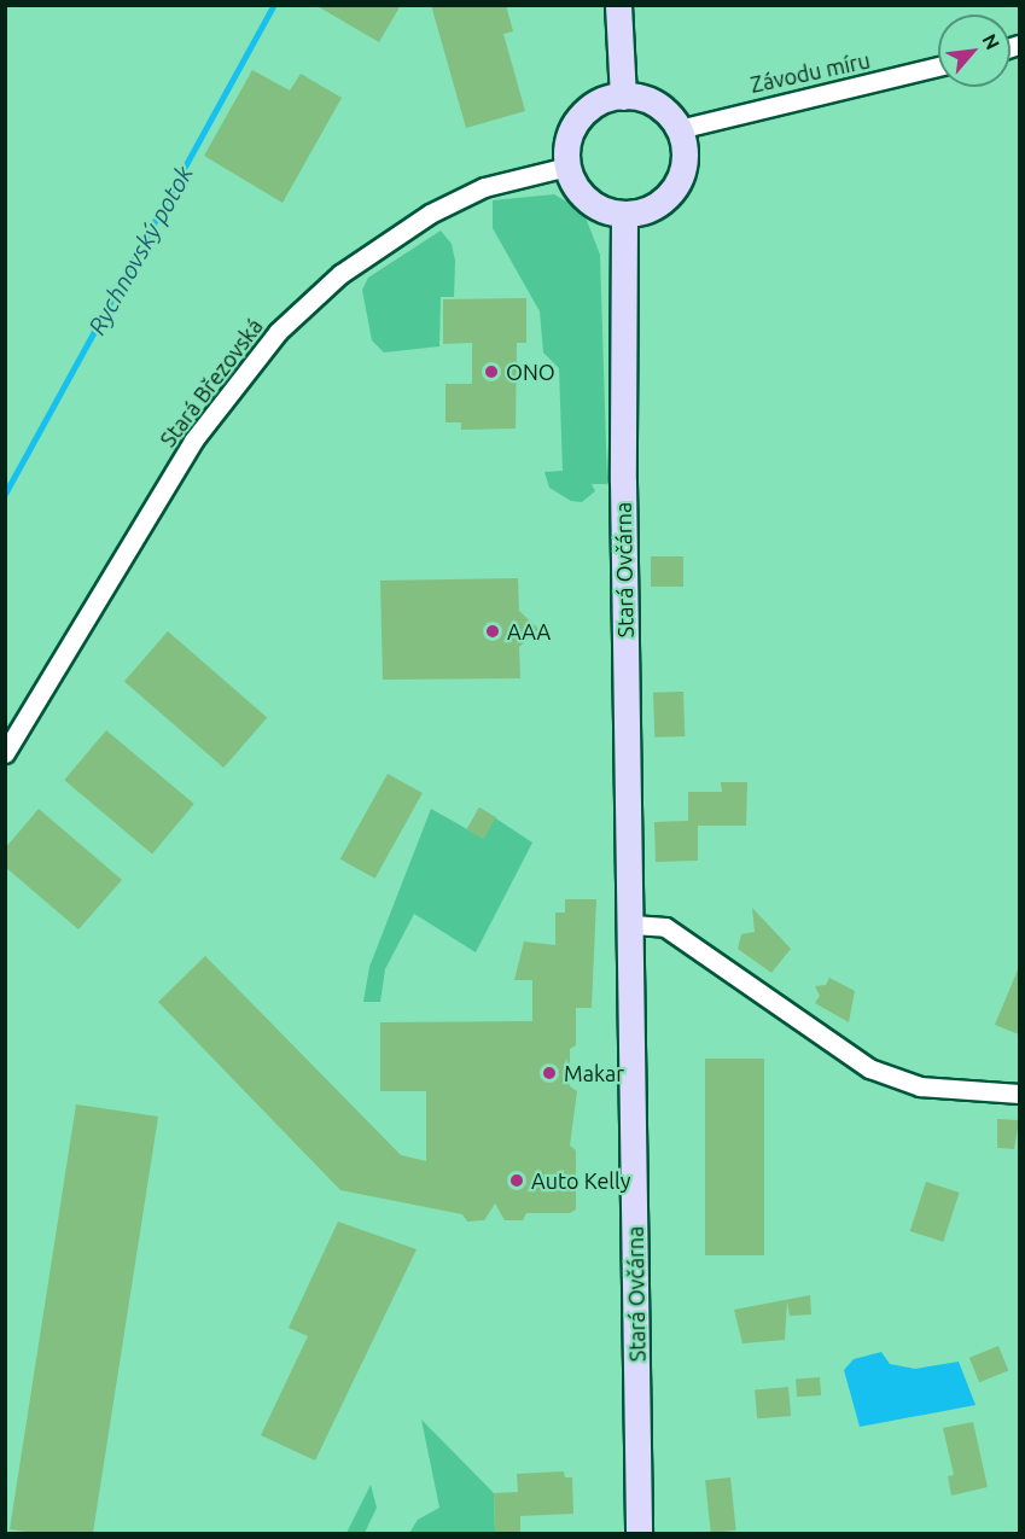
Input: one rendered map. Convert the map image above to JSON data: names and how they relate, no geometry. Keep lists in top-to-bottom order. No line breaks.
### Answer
{"streets":{"main road":["Stará Ovčárna"],"street":["Závodu míru","Stará Březovská"]},"crossings":[["Závodu míru","Stará Březovská"],["Závodu míru","Stará Ovčárna"],["Stará Březovská","Stará Ovčárna"]],"water":["Rychnovský potok"],"places":["ONO","AAA","Makar","Auto Kelly"],"north":"top right"}
